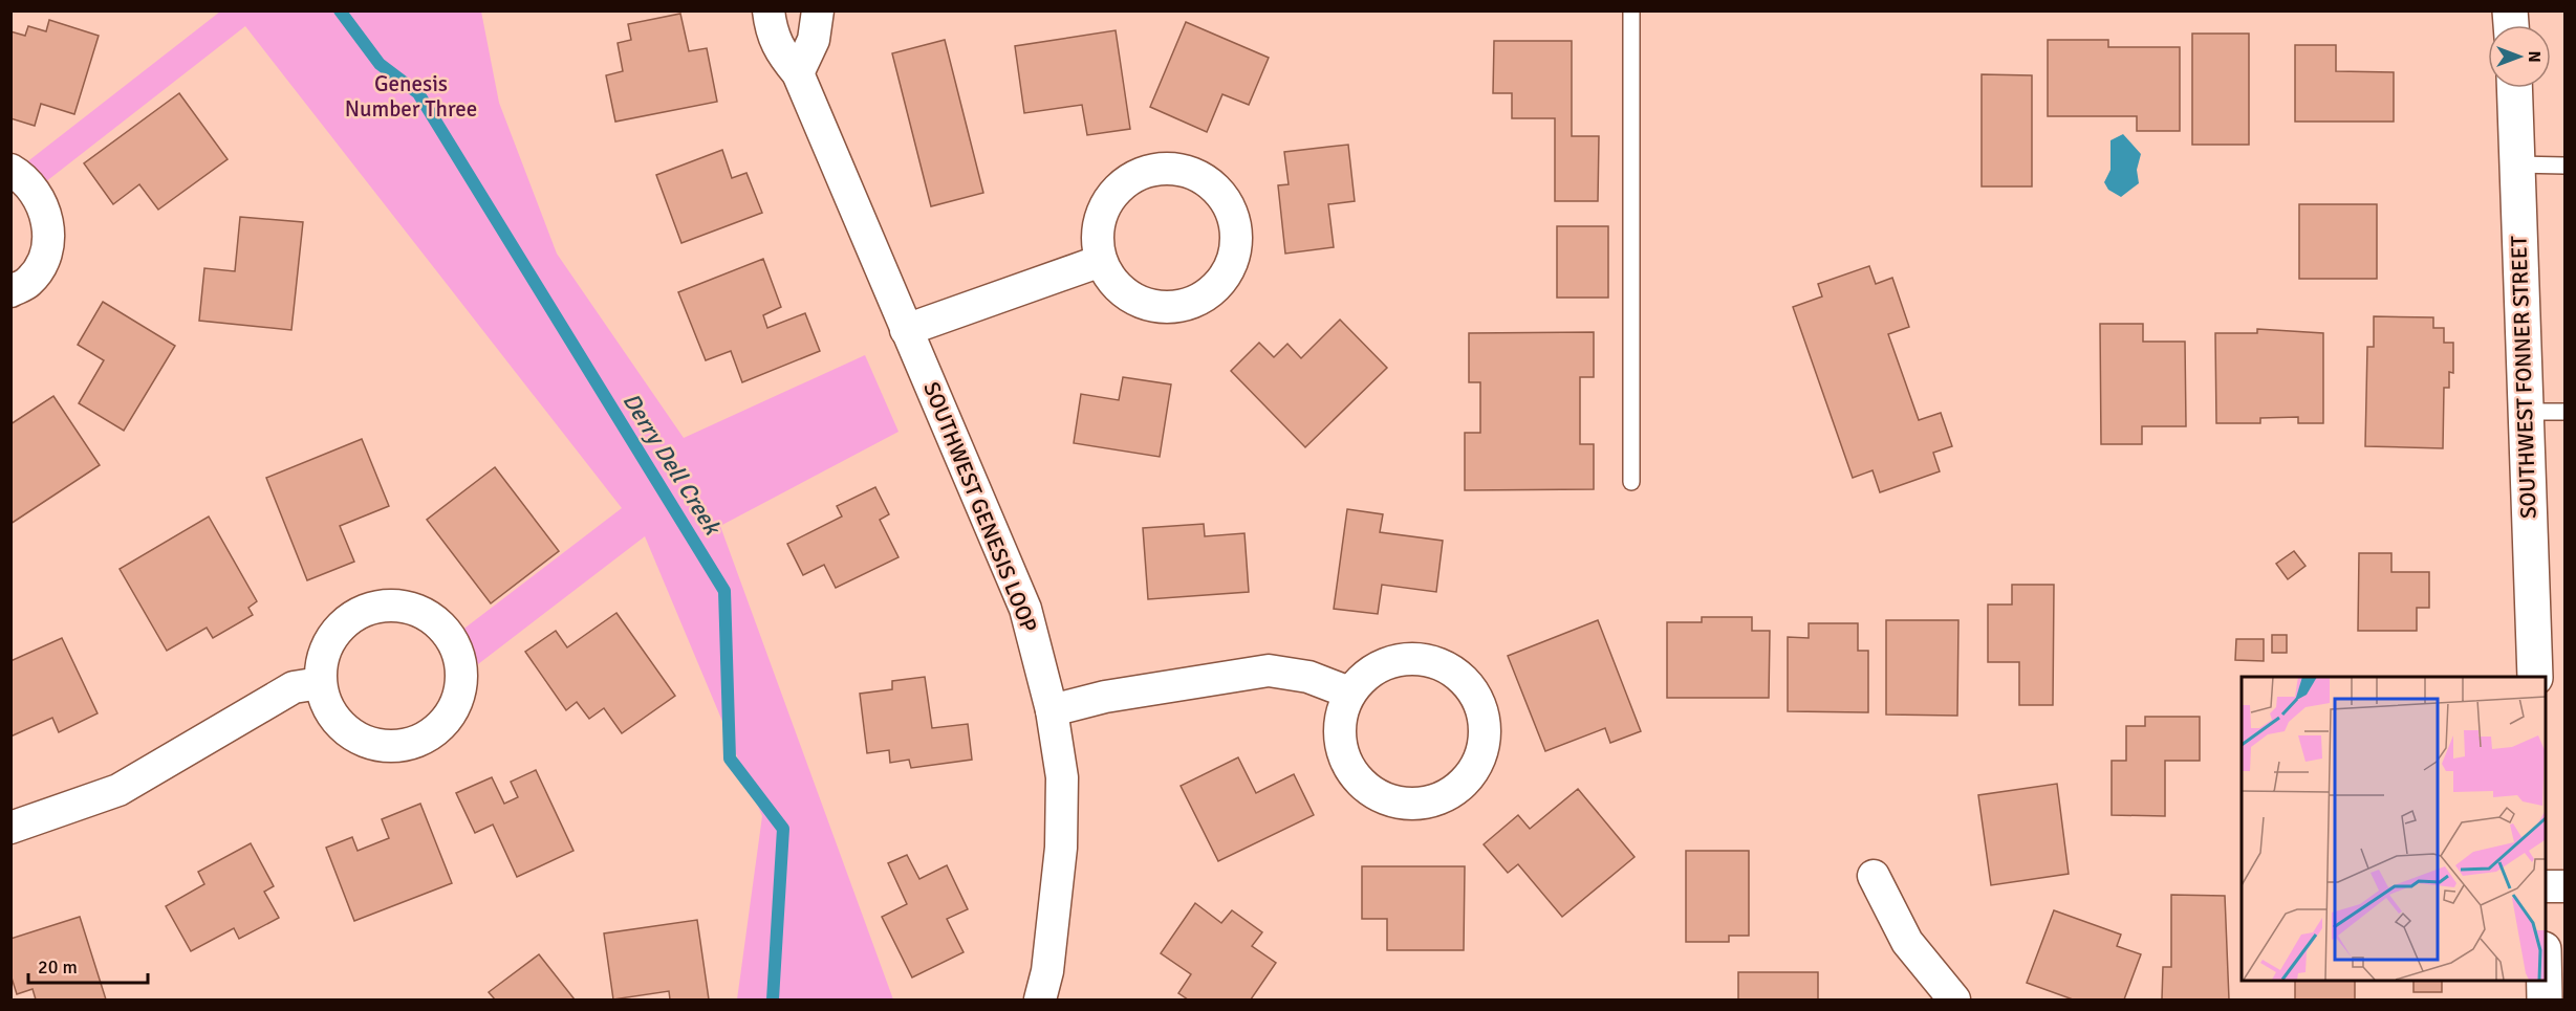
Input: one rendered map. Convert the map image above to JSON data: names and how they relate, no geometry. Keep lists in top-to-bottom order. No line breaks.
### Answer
{"streets":{"street":["SOUTHWEST FONNER STREET","SOUTHWEST GENESIS LOOP"]},"water":["Derry Dell Creek"],"parks":["Genesis Number Three"],"scale_bar":"20 m","north":"right"}
